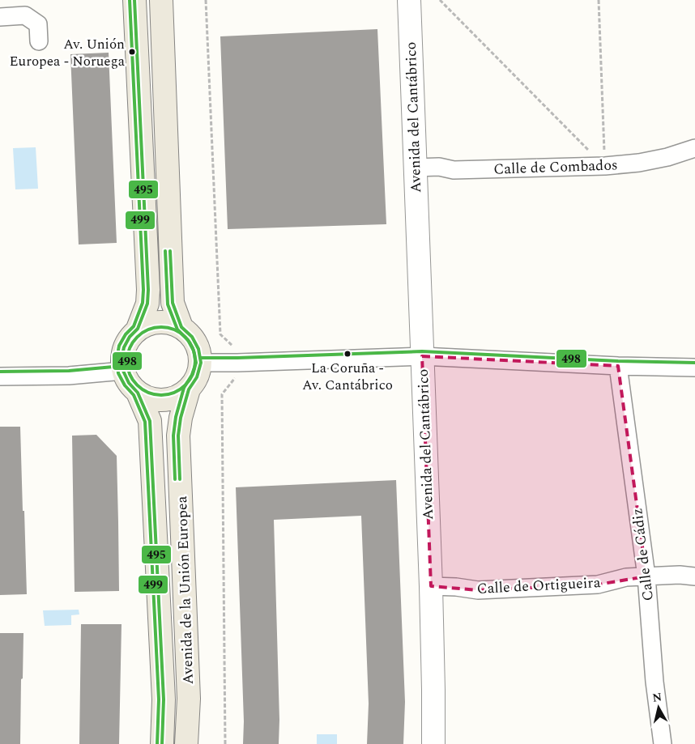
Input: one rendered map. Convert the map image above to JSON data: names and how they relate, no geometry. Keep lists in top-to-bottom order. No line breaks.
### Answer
{"streets":{"main road":["Avenida de la Unión Europea"],"street":["Avenida del Cantábrico","Calle de Combados","Calle de Cádiz","Calle de Ortigueira"]},"crossings":[["Avenida del Cantábrico","Calle de Combados"],["Avenida del Cantábrico","Calle de Ortigueira"],["Calle de Cádiz","Calle de Ortigueira"]],"places":["Av. Unión Europea - Noruega","La Coruña - Av. Cantábrico"],"lines":["transit line 495","transit line 499","transit line 498"],"north":"top"}
